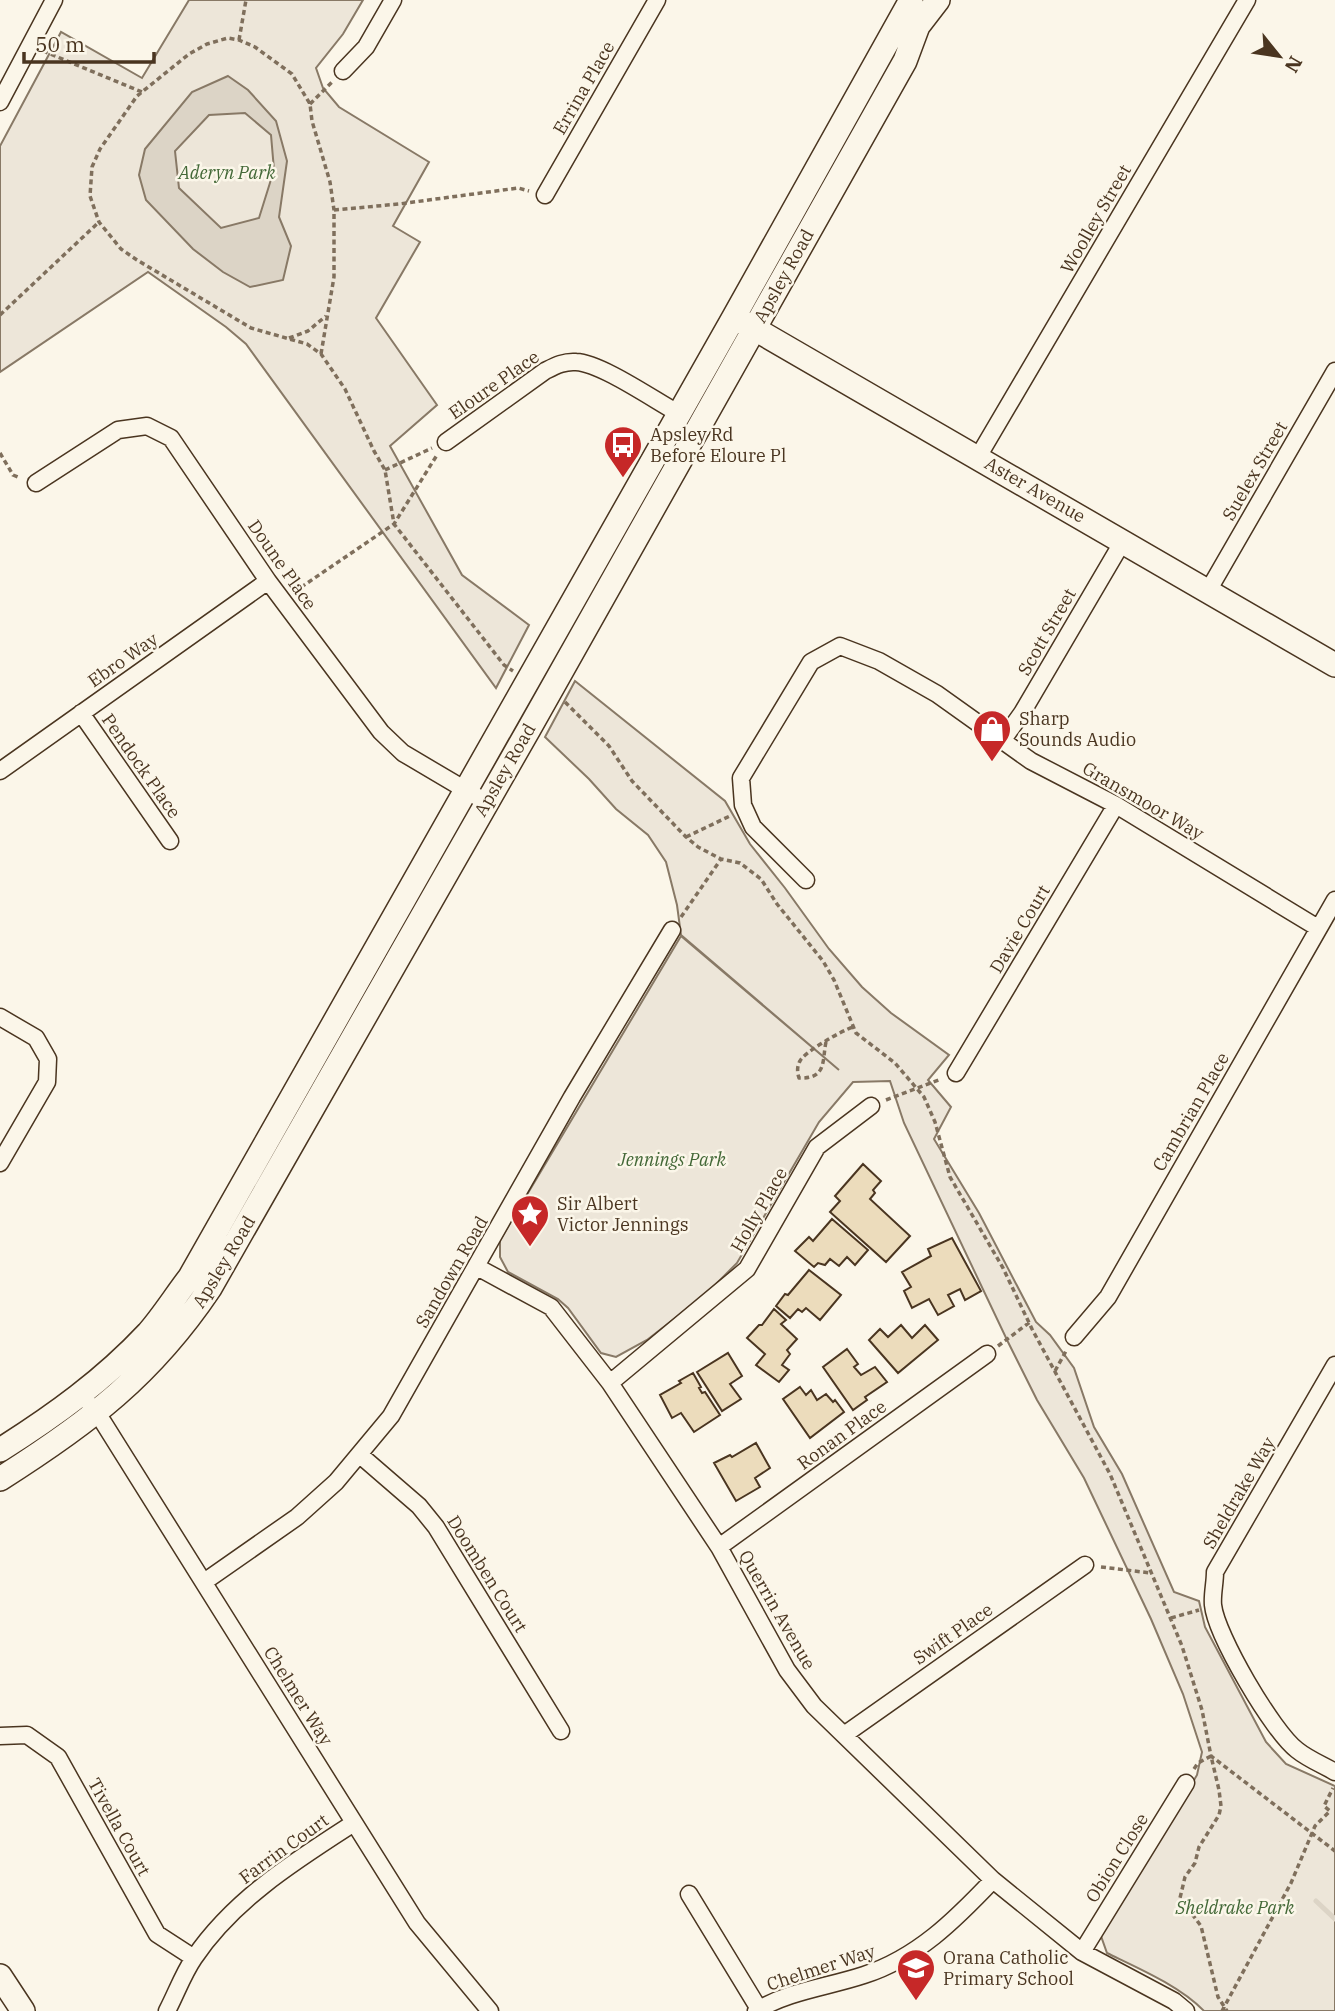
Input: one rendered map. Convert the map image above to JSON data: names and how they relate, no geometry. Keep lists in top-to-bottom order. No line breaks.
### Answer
{"streets":{"main road":["Apsley Road","Aster Avenue"],"street":["Errina Place","Woolley Street","Eloure Place","Suelex Street","Doune Place","Scott Street","Ebro Way","Pendock Place","Gransmoor Way","Davie Court","Cambrian Place","Holly Place","Sandown Road","Ronan Place","Sheldrake Way","Doomben Court","Querrin Avenue","Swift Place","Chelmer Way","Tivella Court","Farrin Court","Obion Close"]},"crossings":[["Woolley Street","Aster Avenue"],["Apsley Road","Eloure Place"],["Apsley Road","Aster Avenue"],["Apsley Road","Doune Place"],["Apsley Road","Chelmer Way"],["Suelex Street","Aster Avenue"],["Aster Avenue","Scott Street"],["Doune Place","Ebro Way"],["Scott Street","Gransmoor Way"],["Ebro Way","Pendock Place"],["Gransmoor Way","Davie Court"],["Gransmoor Way","Cambrian Place"],["Holly Place","Querrin Avenue"],["Sandown Road","Doomben Court"],["Sandown Road","Querrin Avenue"],["Sandown Road","Chelmer Way"],["Ronan Place","Querrin Avenue"],["Querrin Avenue","Swift Place"],["Querrin Avenue","Chelmer Way"],["Querrin Avenue","Obion Close"],["Chelmer Way","Farrin Court"],["Tivella Court","Farrin Court"]],"parks":["Aderyn Park","Jennings Park","Sheldrake Park"],"places":{"bus stop":["Apsley Rd Before Eloure Pl"],"shop":["Sharp Sounds Audio"],"place":["Sir Albert Victor Jennings"],"school or university":["Orana Catholic Primary School"]},"scale_bar":"50 m","north":"bottom right"}
